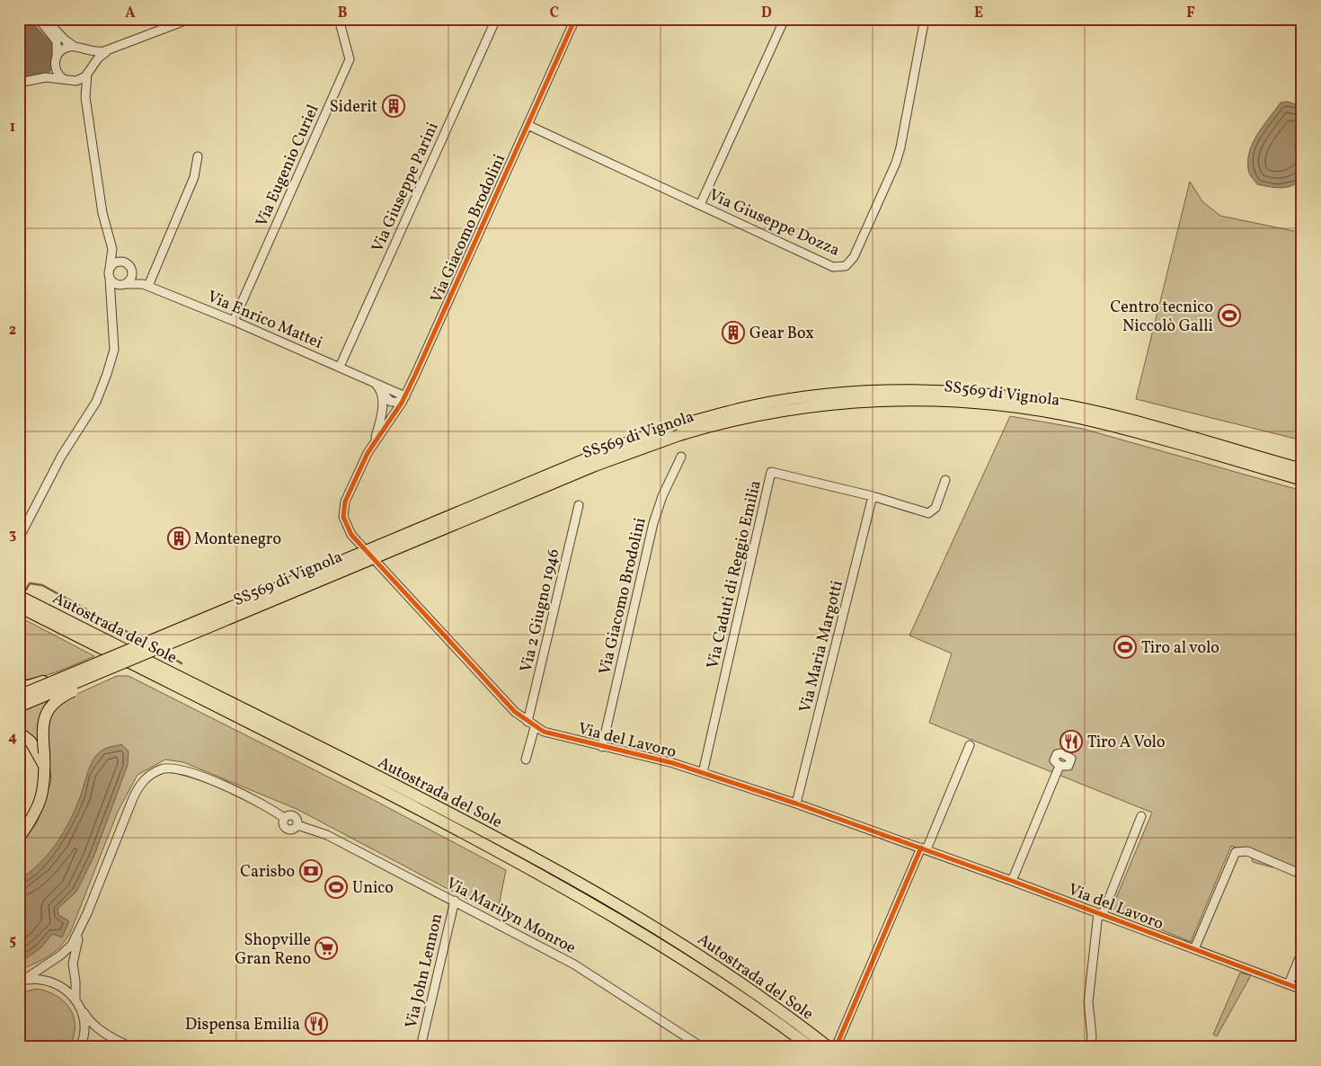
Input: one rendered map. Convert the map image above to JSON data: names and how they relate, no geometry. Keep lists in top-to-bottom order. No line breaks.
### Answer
{"streets":{"highway":["SS569 di Vignola","Autostrada del Sole"],"street":["Via Eugenio Curiel","Via Giuseppe Parini","Via Giuseppe Dozza","Via Giacomo Brodolini","Via Enrico Mattei","Via Caduti di Reggio Emilia","Via 2 Giugno 1946","Via Maria Margotti","Via del Lavoro","Via Marilyn Monroe","Via John Lennon"]},"crossings":[["Via Eugenio Curiel","Via Enrico Mattei"],["Via Giuseppe Parini","Via Enrico Mattei"],["Via Giuseppe Dozza","Via Giacomo Brodolini"],["Via Giacomo Brodolini","Via Enrico Mattei"],["Via Giacomo Brodolini","Via del Lavoro"],["Via Caduti di Reggio Emilia","Via Maria Margotti"],["Via Caduti di Reggio Emilia","Via del Lavoro"],["Via 2 Giugno 1946","Via del Lavoro"],["Via Maria Margotti","Via del Lavoro"],["Via Marilyn Monroe","Via John Lennon"]],"places":{"building":["Siderit","Gear Box","Montenegro"],"sports":["Centro tecnico Niccolò Galli","Tiro al volo","Unico"],"restaurant":["Tiro A Volo","Dispensa Emilia"],"bank":["Carisbo"],"supermarket":["Shopville Gran Reno"]},"grid":{"columns":["A","B","C","D","E","F"],"rows":["1","2","3","4","5"]}}
